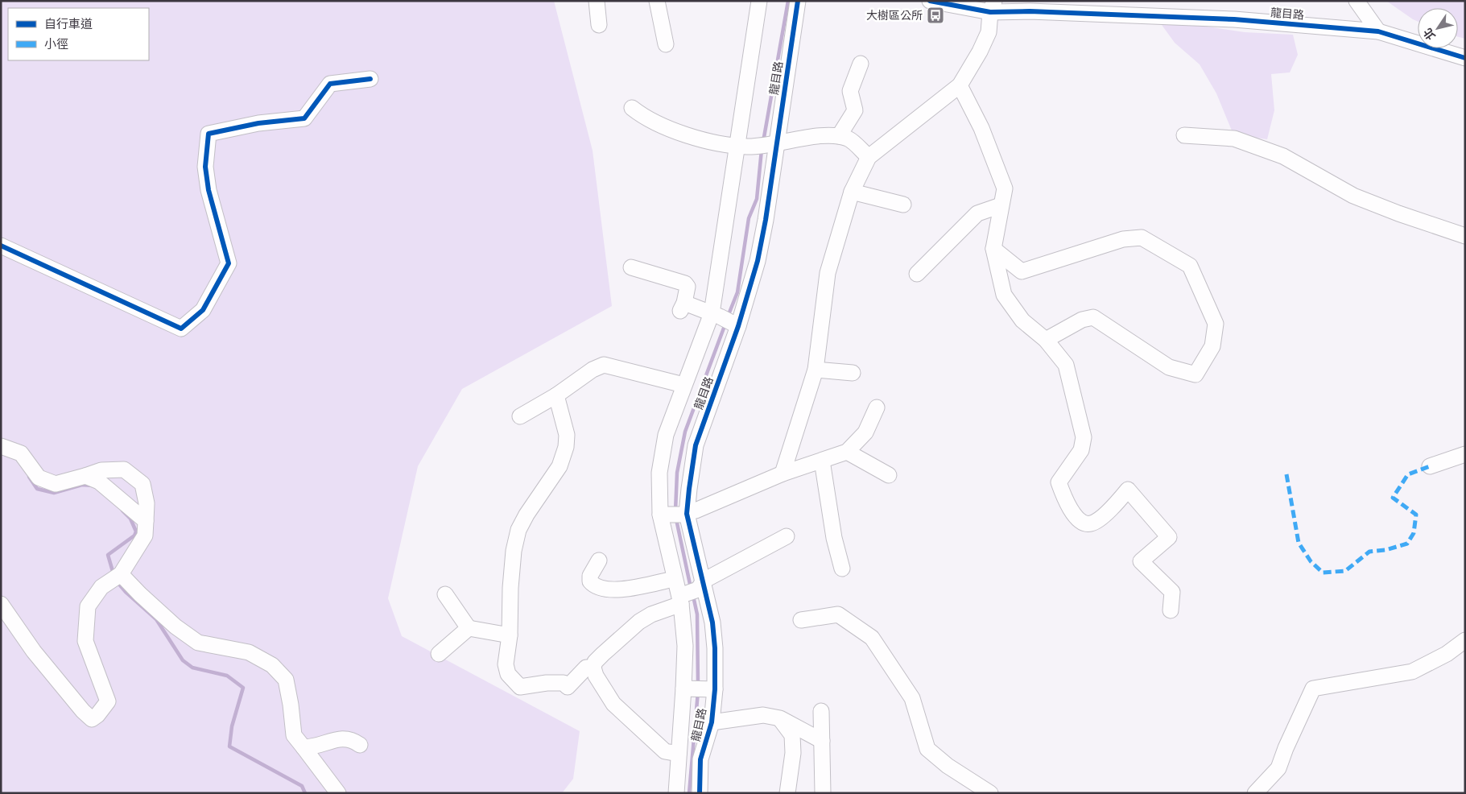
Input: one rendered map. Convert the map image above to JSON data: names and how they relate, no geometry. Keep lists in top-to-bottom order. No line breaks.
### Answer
{"streets":{"street":["龍目路"]},"places":{"bus stop":["大樹區公所"]},"legend":["自行車道","小徑"],"north":"bottom left"}
